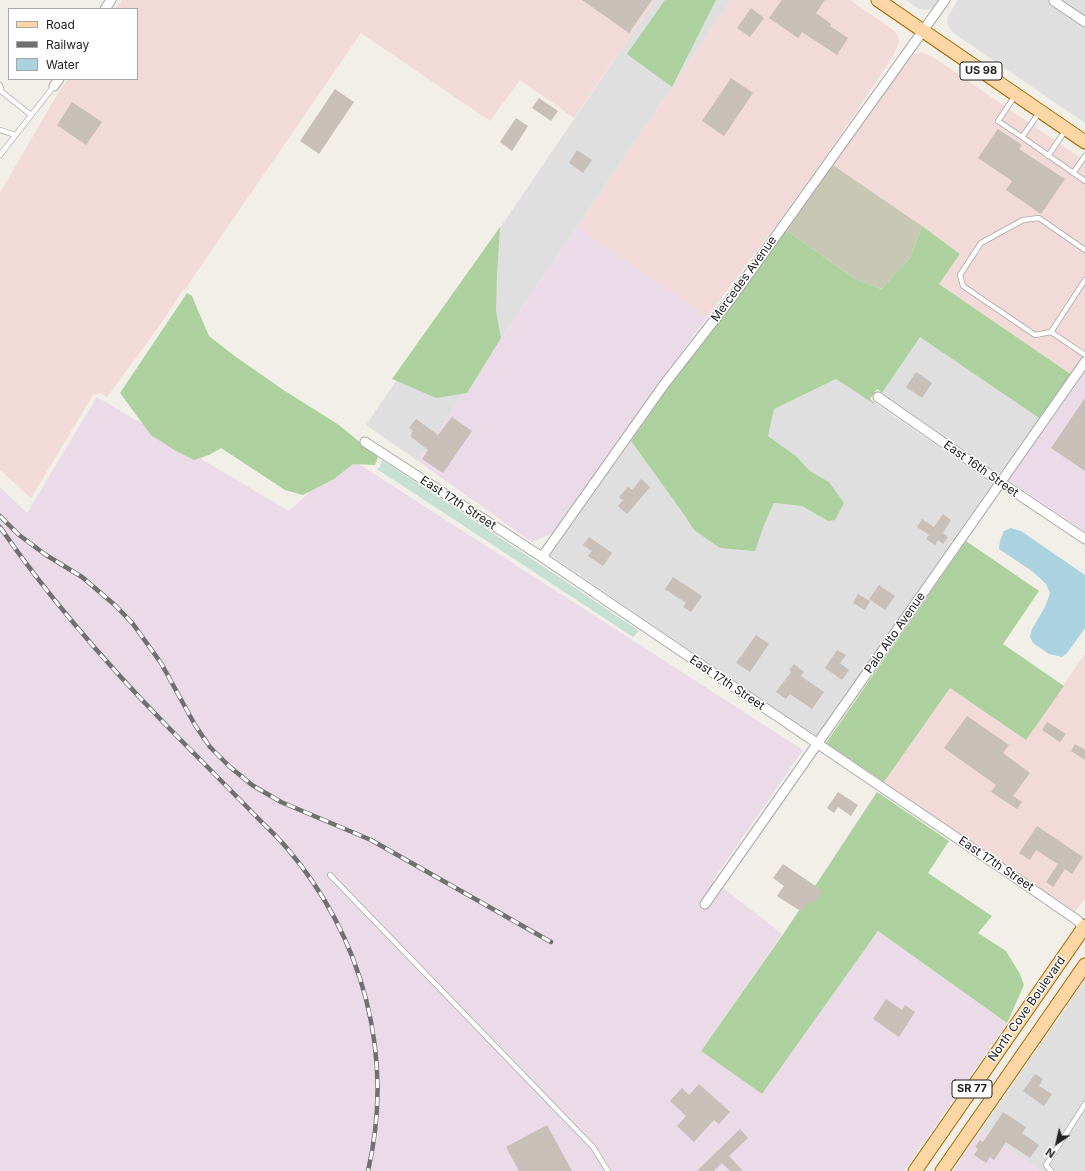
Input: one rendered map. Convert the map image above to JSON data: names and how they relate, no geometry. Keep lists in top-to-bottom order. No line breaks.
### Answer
{"streets":{"main road":["US 98","North Cove Boulevard","SR 77"],"street":["Mercedes Avenue","East 16th Street","East 17th Street","Palo Alto Avenue"]},"crossings":[["US 98","Mercedes Avenue"],["Mercedes Avenue","East 17th Street"],["East 16th Street","Palo Alto Avenue"],["East 17th Street","Palo Alto Avenue"],["East 17th Street","North Cove Boulevard"]],"legend":["Road","Railway","Water"],"north":"bottom left"}
